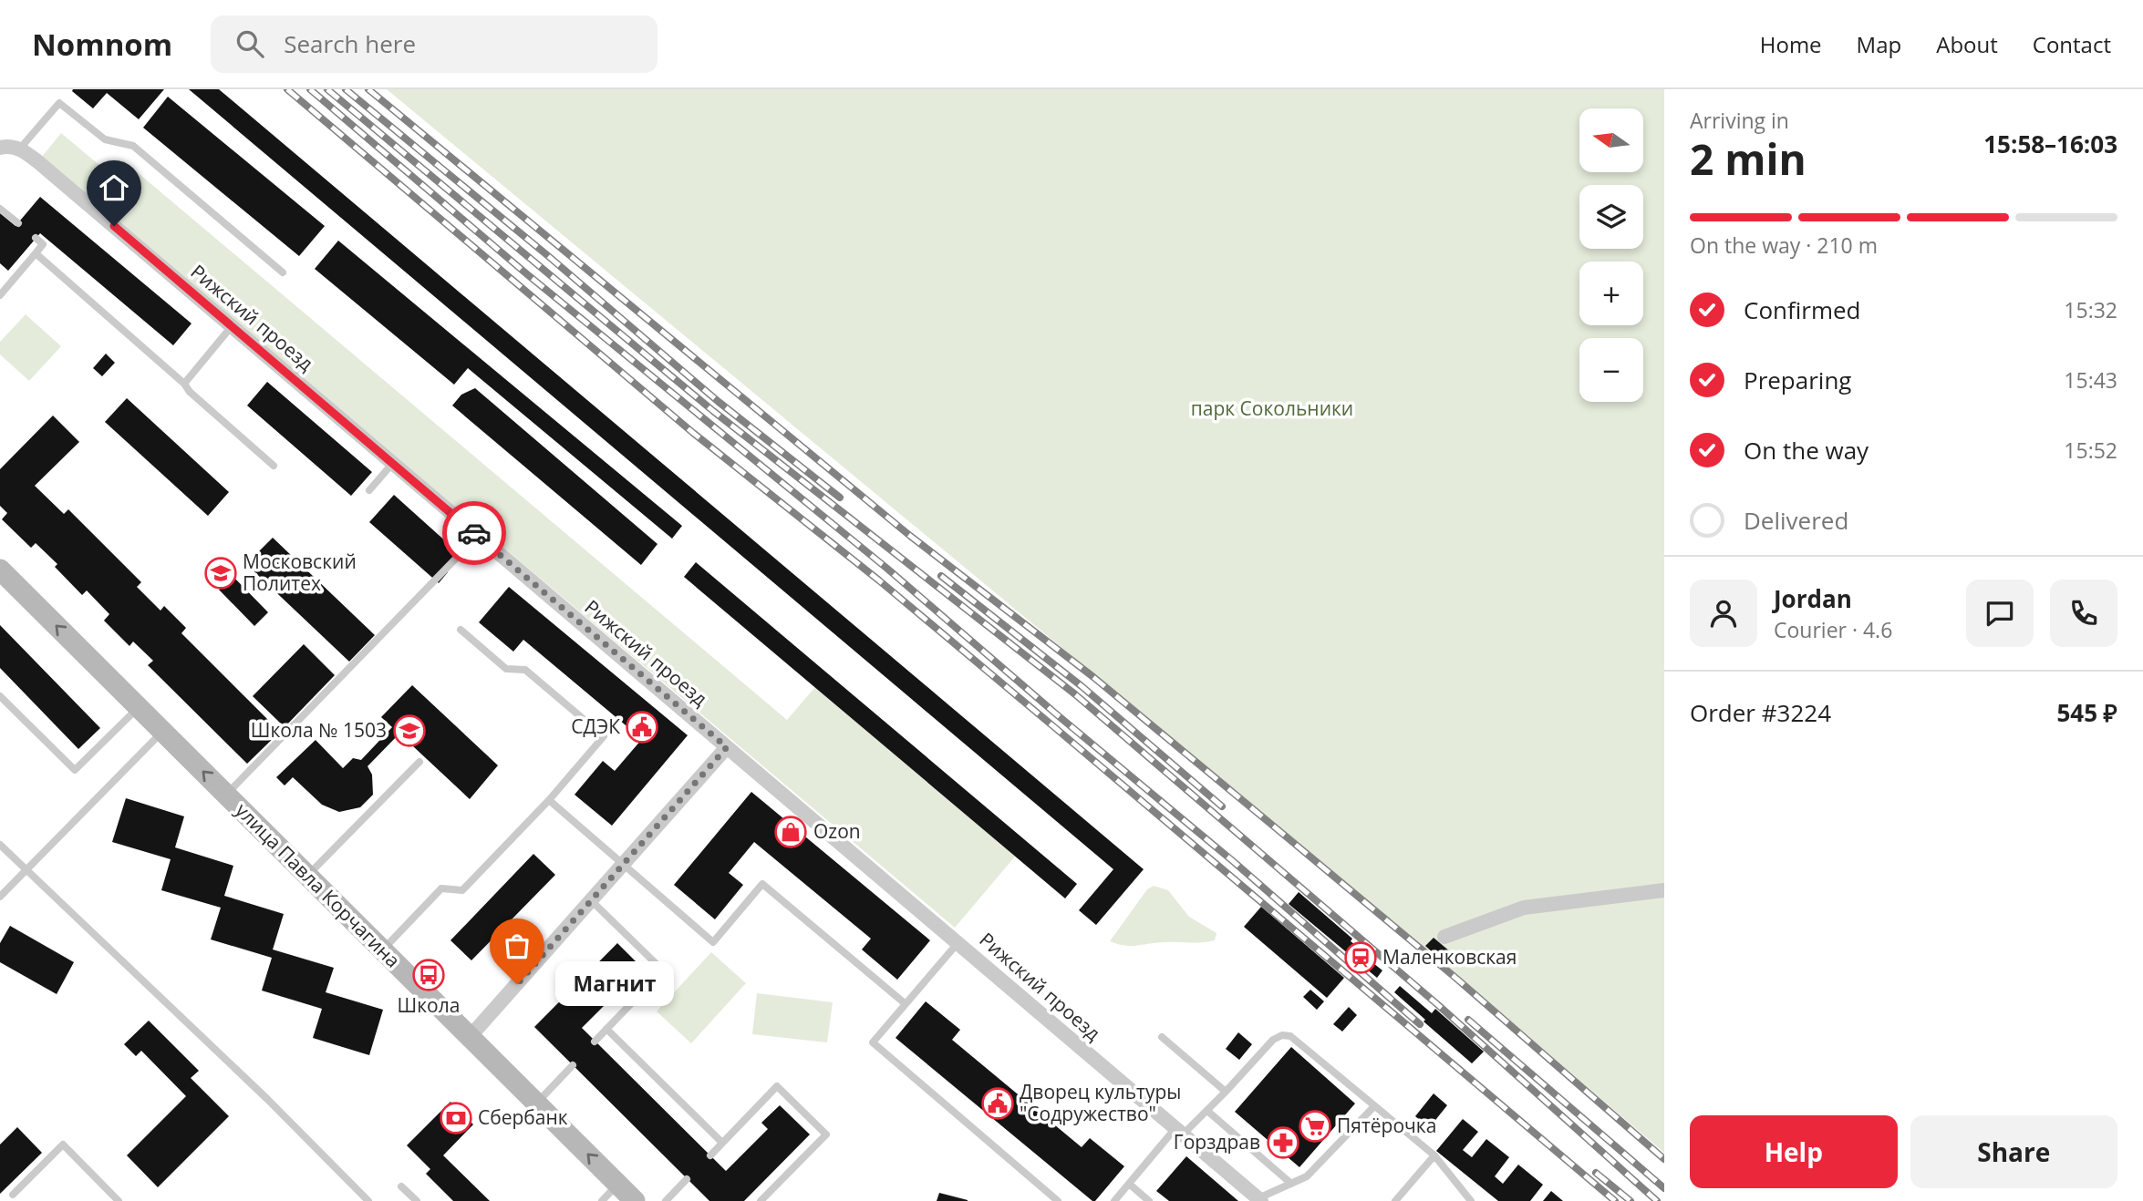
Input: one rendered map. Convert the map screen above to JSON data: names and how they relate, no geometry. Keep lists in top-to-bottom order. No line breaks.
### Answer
{"streets":{"street":["Рижский проезд","улица Павла Корчагина"]},"one_way":["улица Павла Корчагина"],"parks":["парк Сокольники"],"places":{"school or university":["Московский Политех","Школа № 1503"],"public building":["СДЭК","Дворец культуры \"Содружество\""],"shop":["Ozon"],"station":["Маленковская"],"bus stop":["Школа"],"other":["Магнит"],"bank":["Сбербанк"],"supermarket":["Пятёрочка"],"pharmacy":["Горздрав"]},"north":"left","page":{"header":"Nomnom","search":"Search here","nav":["Home","Map","About","Contact"],"heading":["2 min","Arriving in","15:58–16:03"],"panel":["Jordan","Courier · 4.6","Order #3224","545 ₽"],"map_buttons":["+","−"],"bar":"On the way · 210 m","list":[["Confirmed","15:32"],["Preparing","15:43"],["On the way","15:52"],"Delivered"],"bubble":"Магнит","buttons":["Help","Share"]}}
